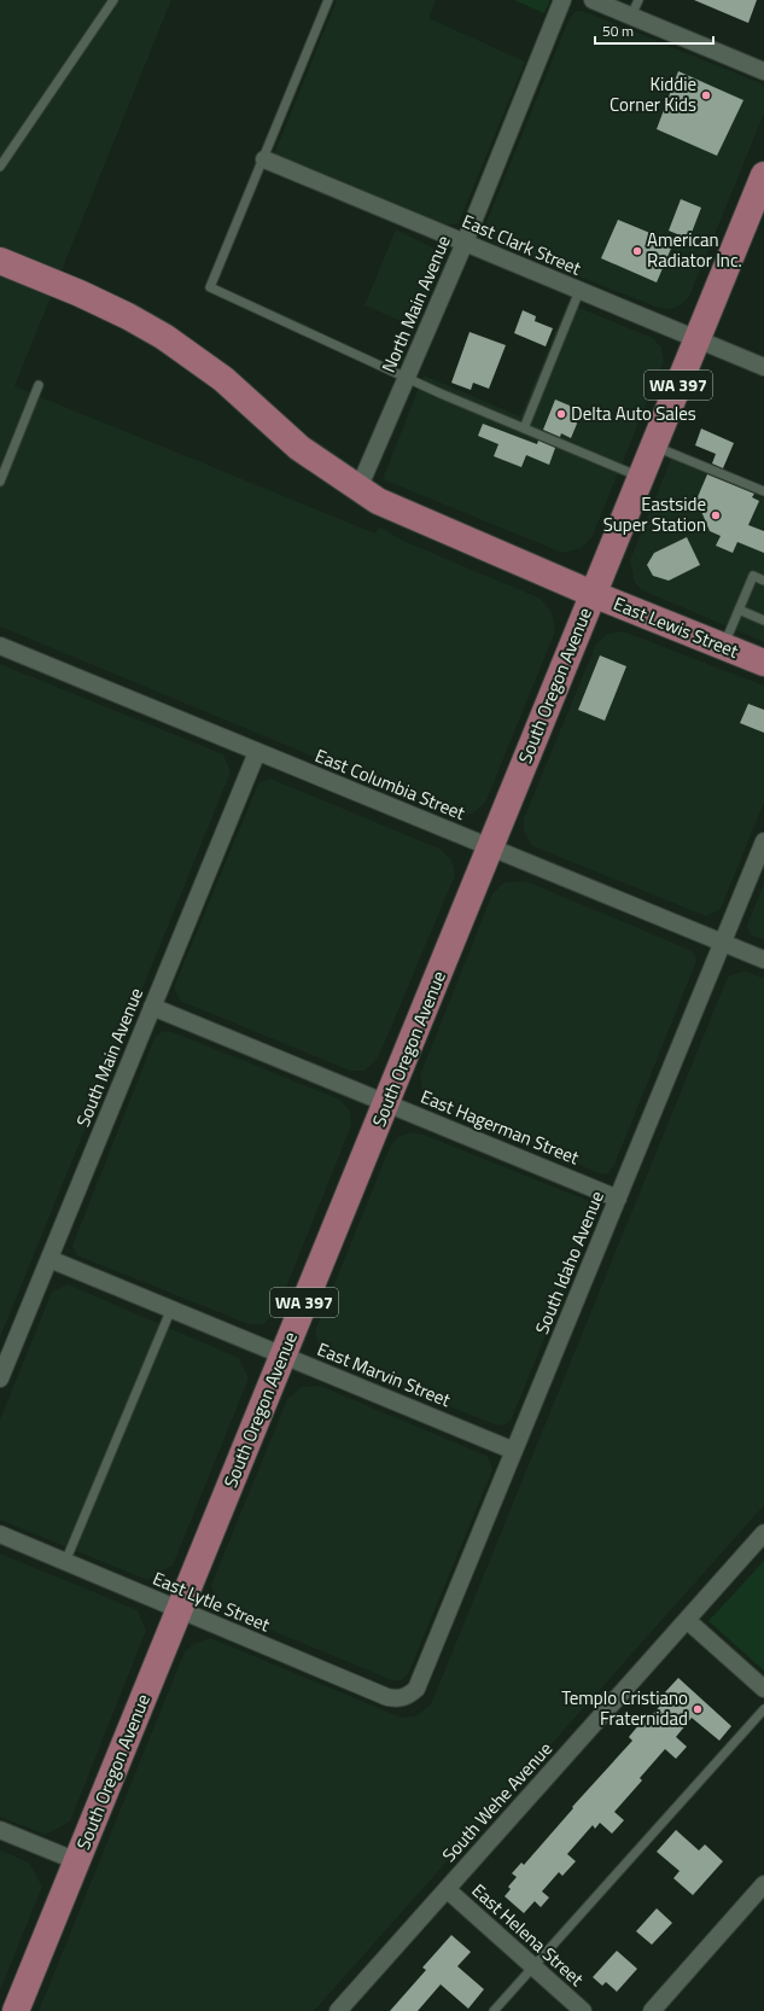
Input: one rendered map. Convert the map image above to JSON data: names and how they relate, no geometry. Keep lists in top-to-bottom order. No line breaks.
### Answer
{"streets":{"main road":["WA 397","East Lewis Street","South Oregon Avenue"],"street":["East Clark Street","North Main Avenue","East Columbia Street","South Main Avenue","East Hagerman Street","South Idaho Avenue","East Marvin Street","East Lytle Street","South Wehe Avenue","East Helena Street"]},"crossings":[["East Clark Street","North Main Avenue"],["East Clark Street","WA 397"],["North Main Avenue","East Lewis Street"],["WA 397","East Lewis Street"],["WA 397","South Oregon Avenue"],["East Lewis Street","South Oregon Avenue"],["South Oregon Avenue","East Columbia Street"],["South Oregon Avenue","East Hagerman Street"],["South Oregon Avenue","East Marvin Street"],["South Oregon Avenue","East Lytle Street"],["East Columbia Street","South Main Avenue"],["East Columbia Street","South Idaho Avenue"],["South Main Avenue","East Hagerman Street"],["South Main Avenue","East Marvin Street"],["East Hagerman Street","South Idaho Avenue"],["South Idaho Avenue","East Marvin Street"],["South Idaho Avenue","East Lytle Street"],["South Wehe Avenue","East Helena Street"]],"places":["Kiddie Corner Kids","American Radiator Inc.","Delta Auto Sales","Eastside Super Station","Templo Cristiano Fraternidad"],"scale_bar":"50 m"}
